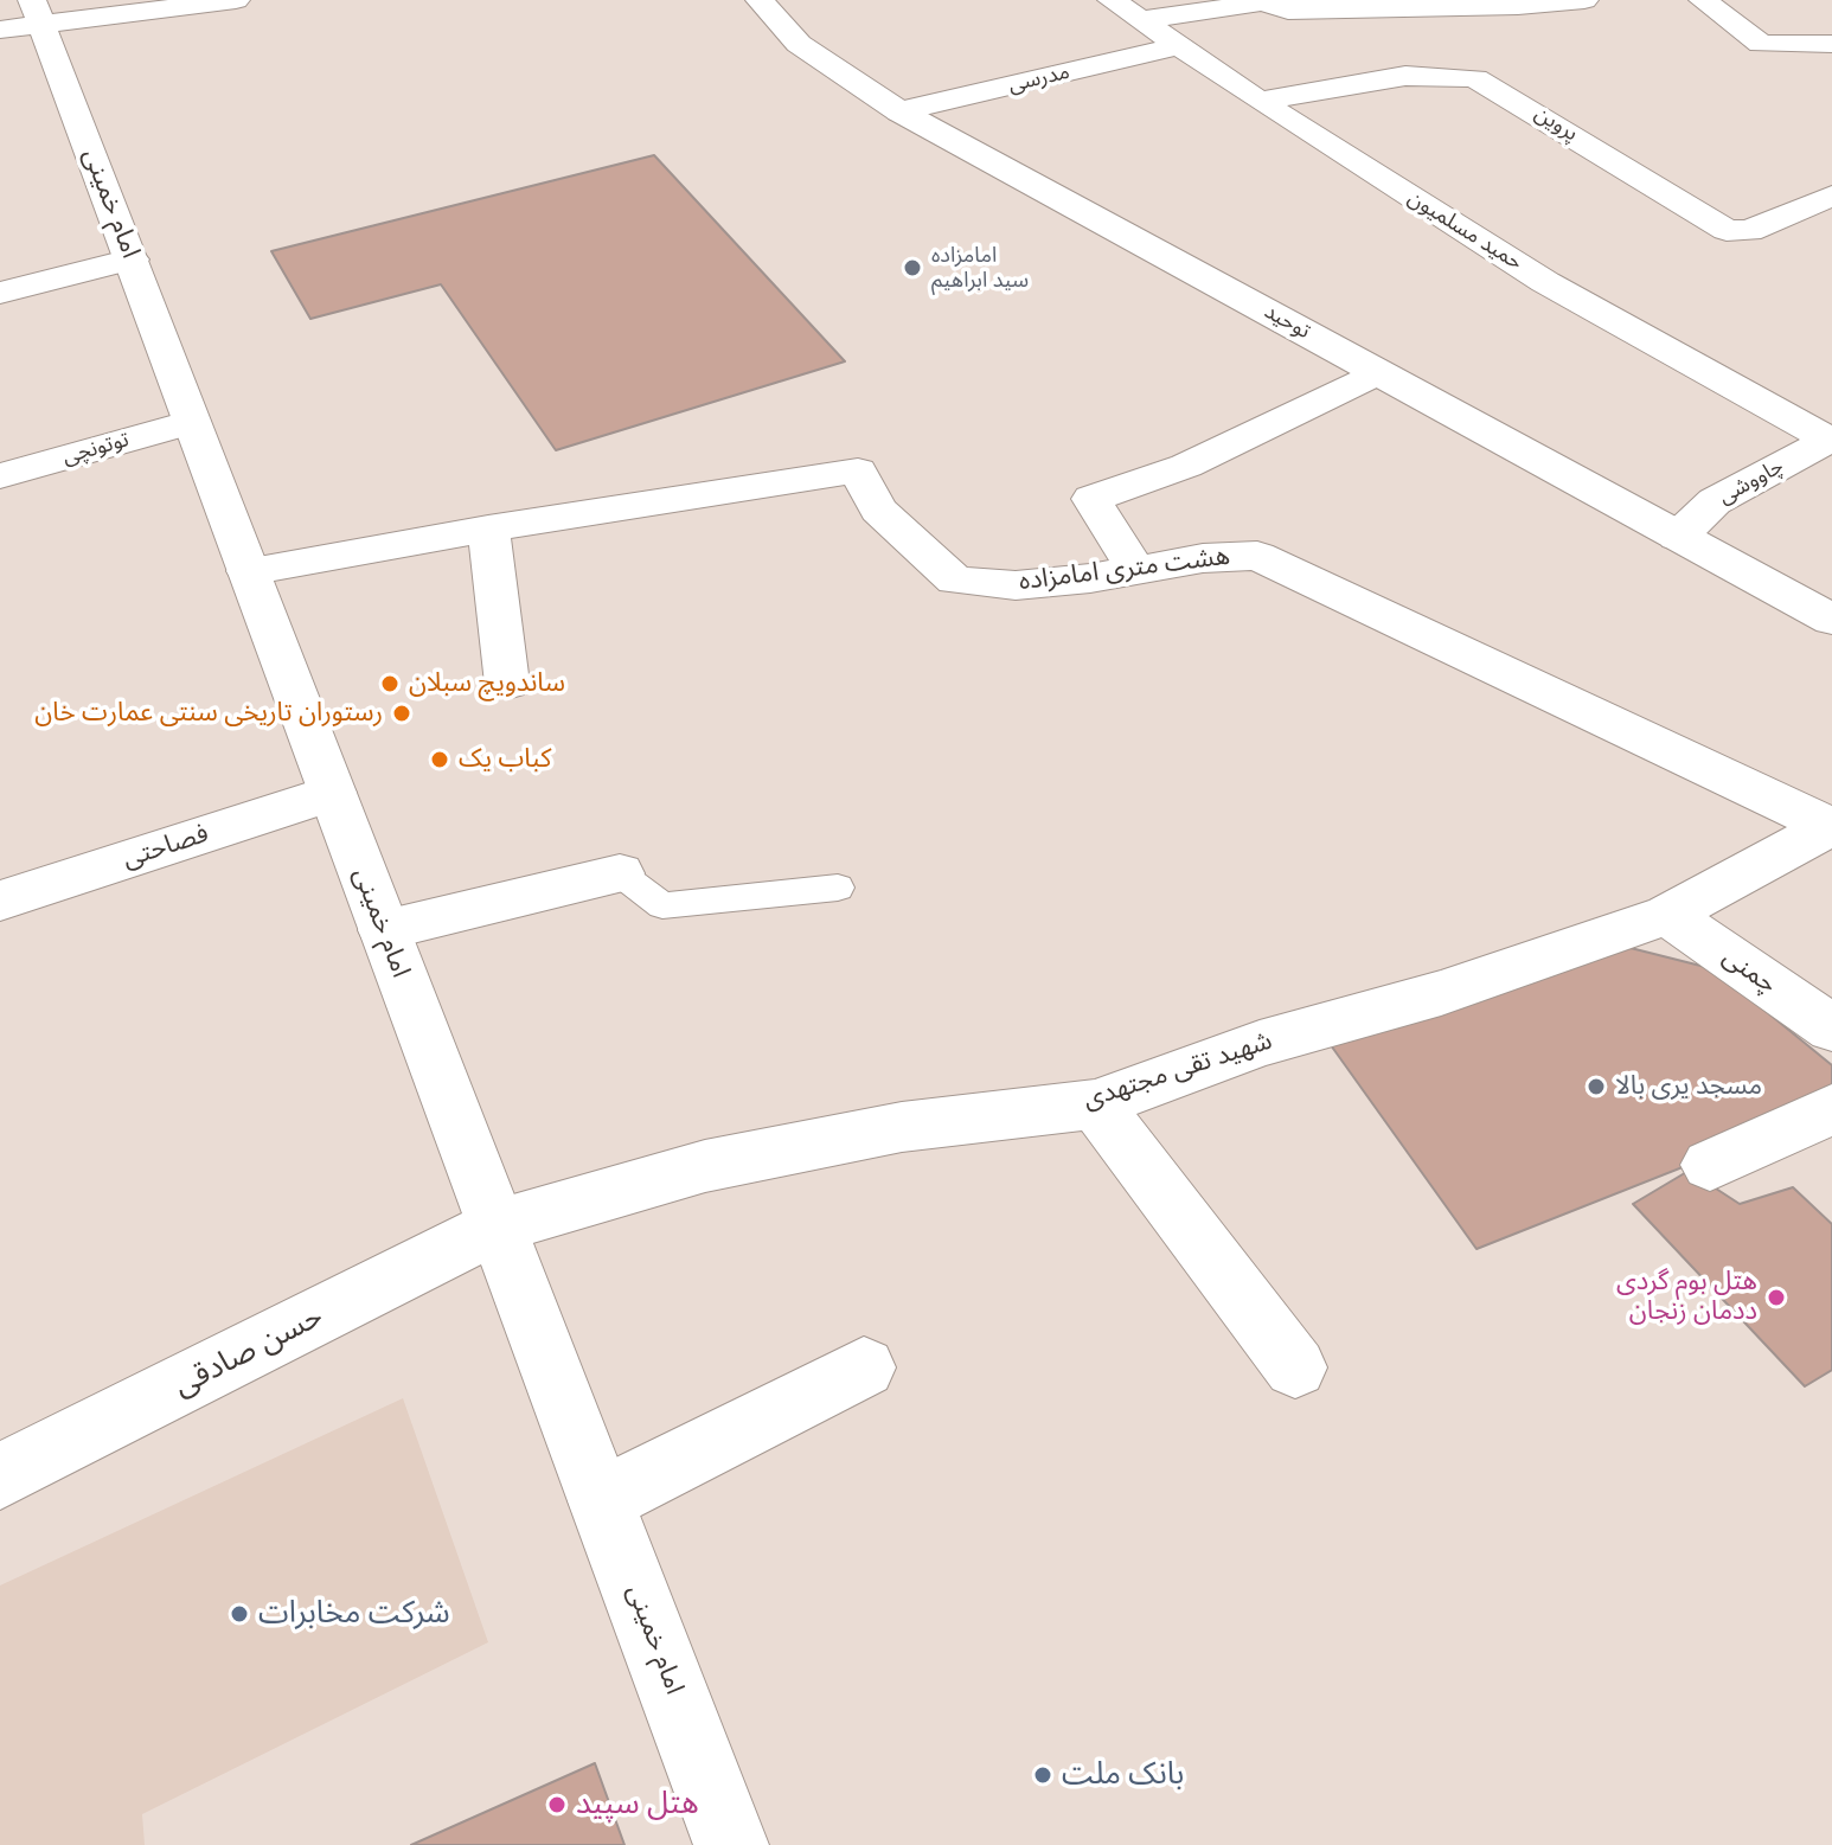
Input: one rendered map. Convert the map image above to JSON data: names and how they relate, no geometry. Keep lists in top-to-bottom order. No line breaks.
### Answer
{"streets":{"street":["مدرسی","پروین","امام خمینی","حمید مسلمیون","توحید","توتونچی","چاووشی","هشت متری امامزاده","فصاحتی","چمنی","شهید تقی مجتهدی","حسن صادقی"]},"crossings":[["مدرسی","حمید مسلمیون"],["مدرسی","توحید"],["پروین","حمید مسلمیون"],["امام خمینی","توتونچی"],["امام خمینی","هشت متری امامزاده"],["امام خمینی","فصاحتی"],["امام خمینی","شهید تقی مجتهدی"],["امام خمینی","حسن صادقی"],["حمید مسلمیون","چاووشی"],["توحید","چاووشی"],["هشت متری امامزاده","شهید تقی مجتهدی"],["چمنی","شهید تقی مجتهدی"],["شهید تقی مجتهدی","حسن صادقی"]],"places":["امامزاده سید ابراهیم","ساندویچ سبلان","رستوران تاریخی سنتی عمارت خان","کباب یک","مسجد یری بالا","هتل بوم گردی ددمان زنجان","شرکت مخابرات","بانک ملت","هتل سپید"]}
